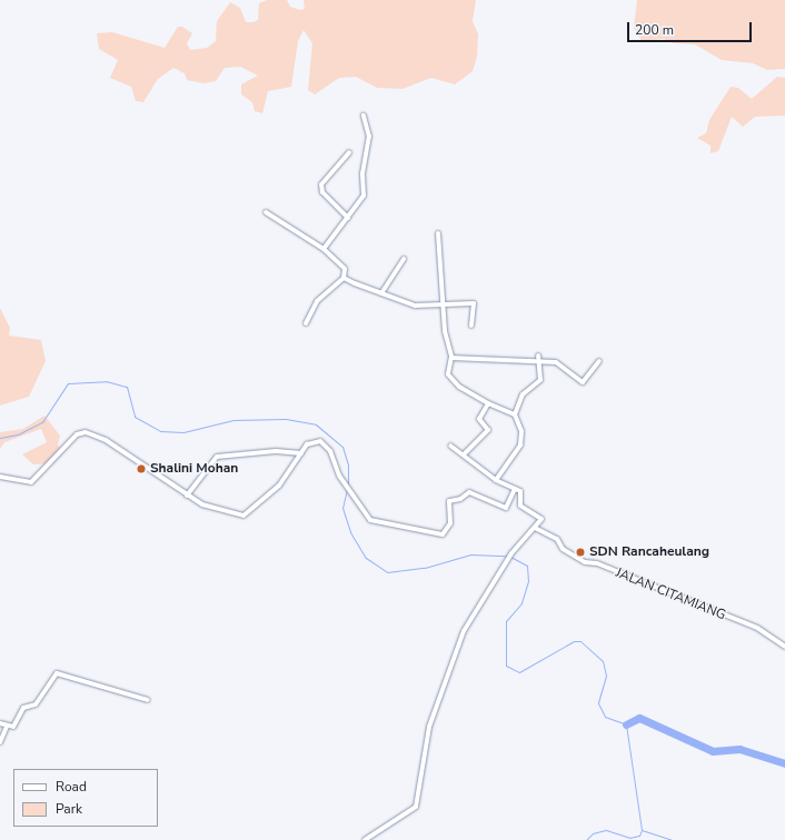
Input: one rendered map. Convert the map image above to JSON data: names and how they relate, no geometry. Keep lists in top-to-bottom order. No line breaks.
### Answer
{"streets":{"street":["JALAN CITAMIANG"]},"places":["Shalini Mohan","SDN Rancaheulang"],"legend":["Road","Park"],"scale_bar":"200 m"}
